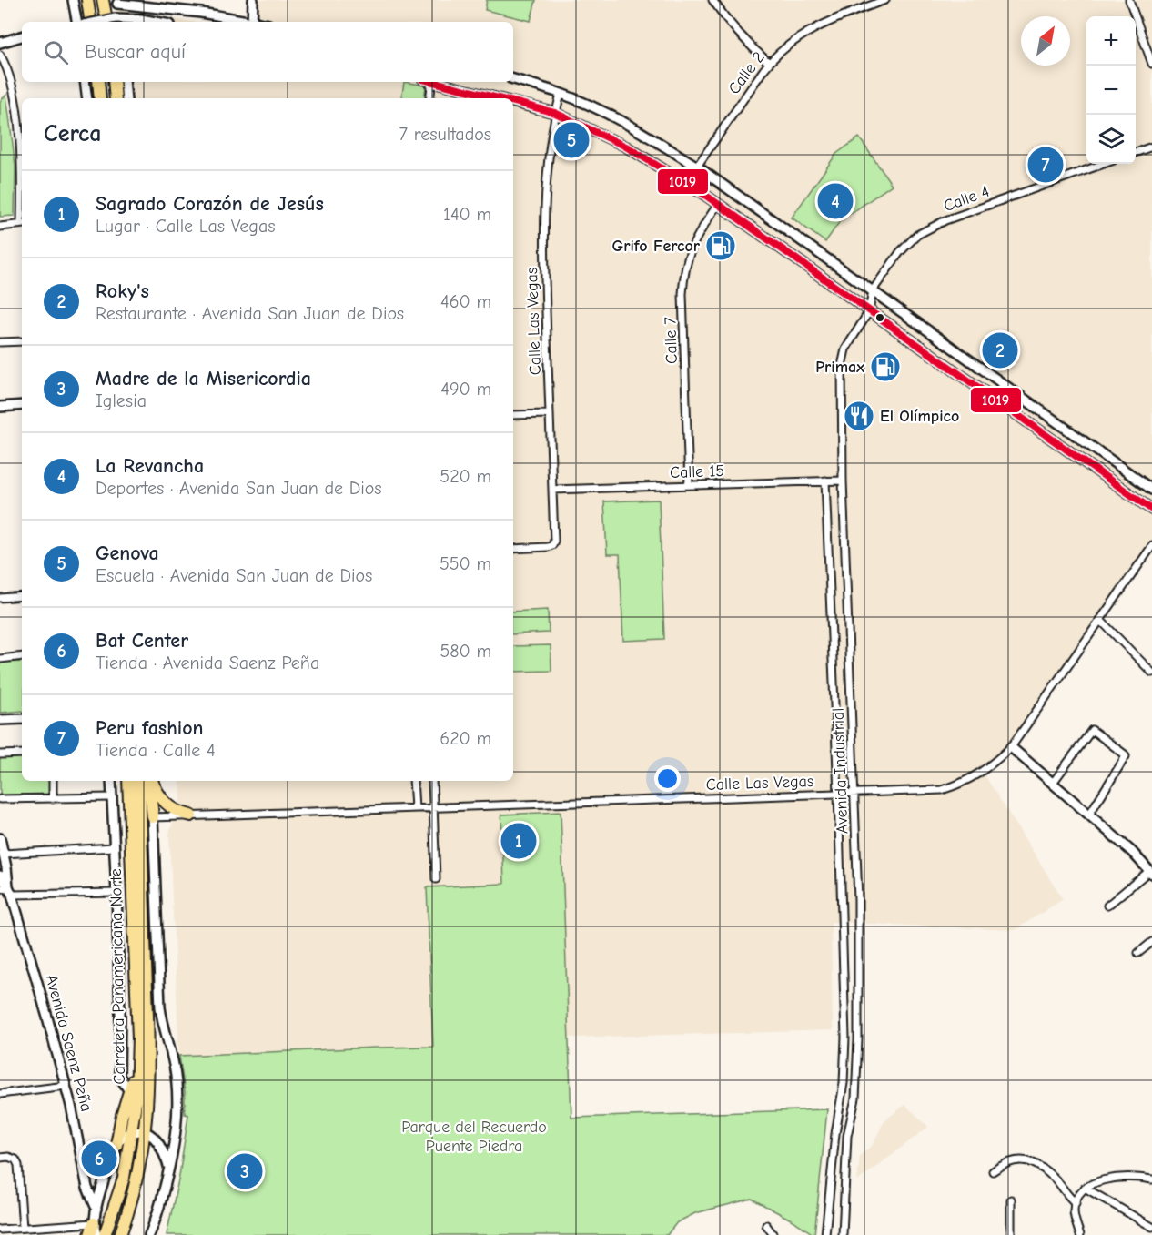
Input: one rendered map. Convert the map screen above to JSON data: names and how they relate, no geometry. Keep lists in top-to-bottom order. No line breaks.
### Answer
{"streets":{"highway":["Carretera Panamericana Norte"],"main road":["Avenida Saenz Peña"],"street":["Calle 2","Calle 4","Calle Las Vegas","Calle 7","Calle 15","Avenida Industrial"]},"crossings":[["Calle 4","Avenida Industrial"],["Calle Las Vegas","Calle 15"],["Calle Las Vegas","Avenida Industrial"],["Calle 7","Calle 15"],["Calle 15","Avenida Industrial"]],"parks":["Parque del Recuerdo Puente Piedra"],"places":{"fuel station":["Grifo Fercor","Primax"],"restaurant":["El Olímpico"]},"lines":["transit line 1019"],"north":"top right","page":{"map_buttons":["+","−"],"search":"Buscar aquí","heading":["Cerca","7 resultados"],"pins":["5","7","4","2","1","6","3"],"list":[{"mark":"1","name":"Sagrado Corazón de Jesús","note":"Lugar · Calle Las Vegas","value":"140 m"},{"mark":"2","name":"Roky's","note":"Restaurante · Avenida San Juan de Dios","value":"460 m"},{"mark":"3","name":"Madre de la Misericordia","note":"Iglesia","value":"490 m"},{"mark":"4","name":"La Revancha","note":"Deportes · Avenida San Juan de Dios","value":"520 m"},{"mark":"5","name":"Genova","note":"Escuela · Avenida San Juan de Dios","value":"550 m"},{"mark":"6","name":"Bat Center","note":"Tienda · Avenida Saenz Peña","value":"580 m"},{"mark":"7","name":"Peru fashion","note":"Tienda · Calle 4","value":"620 m"}]}}
